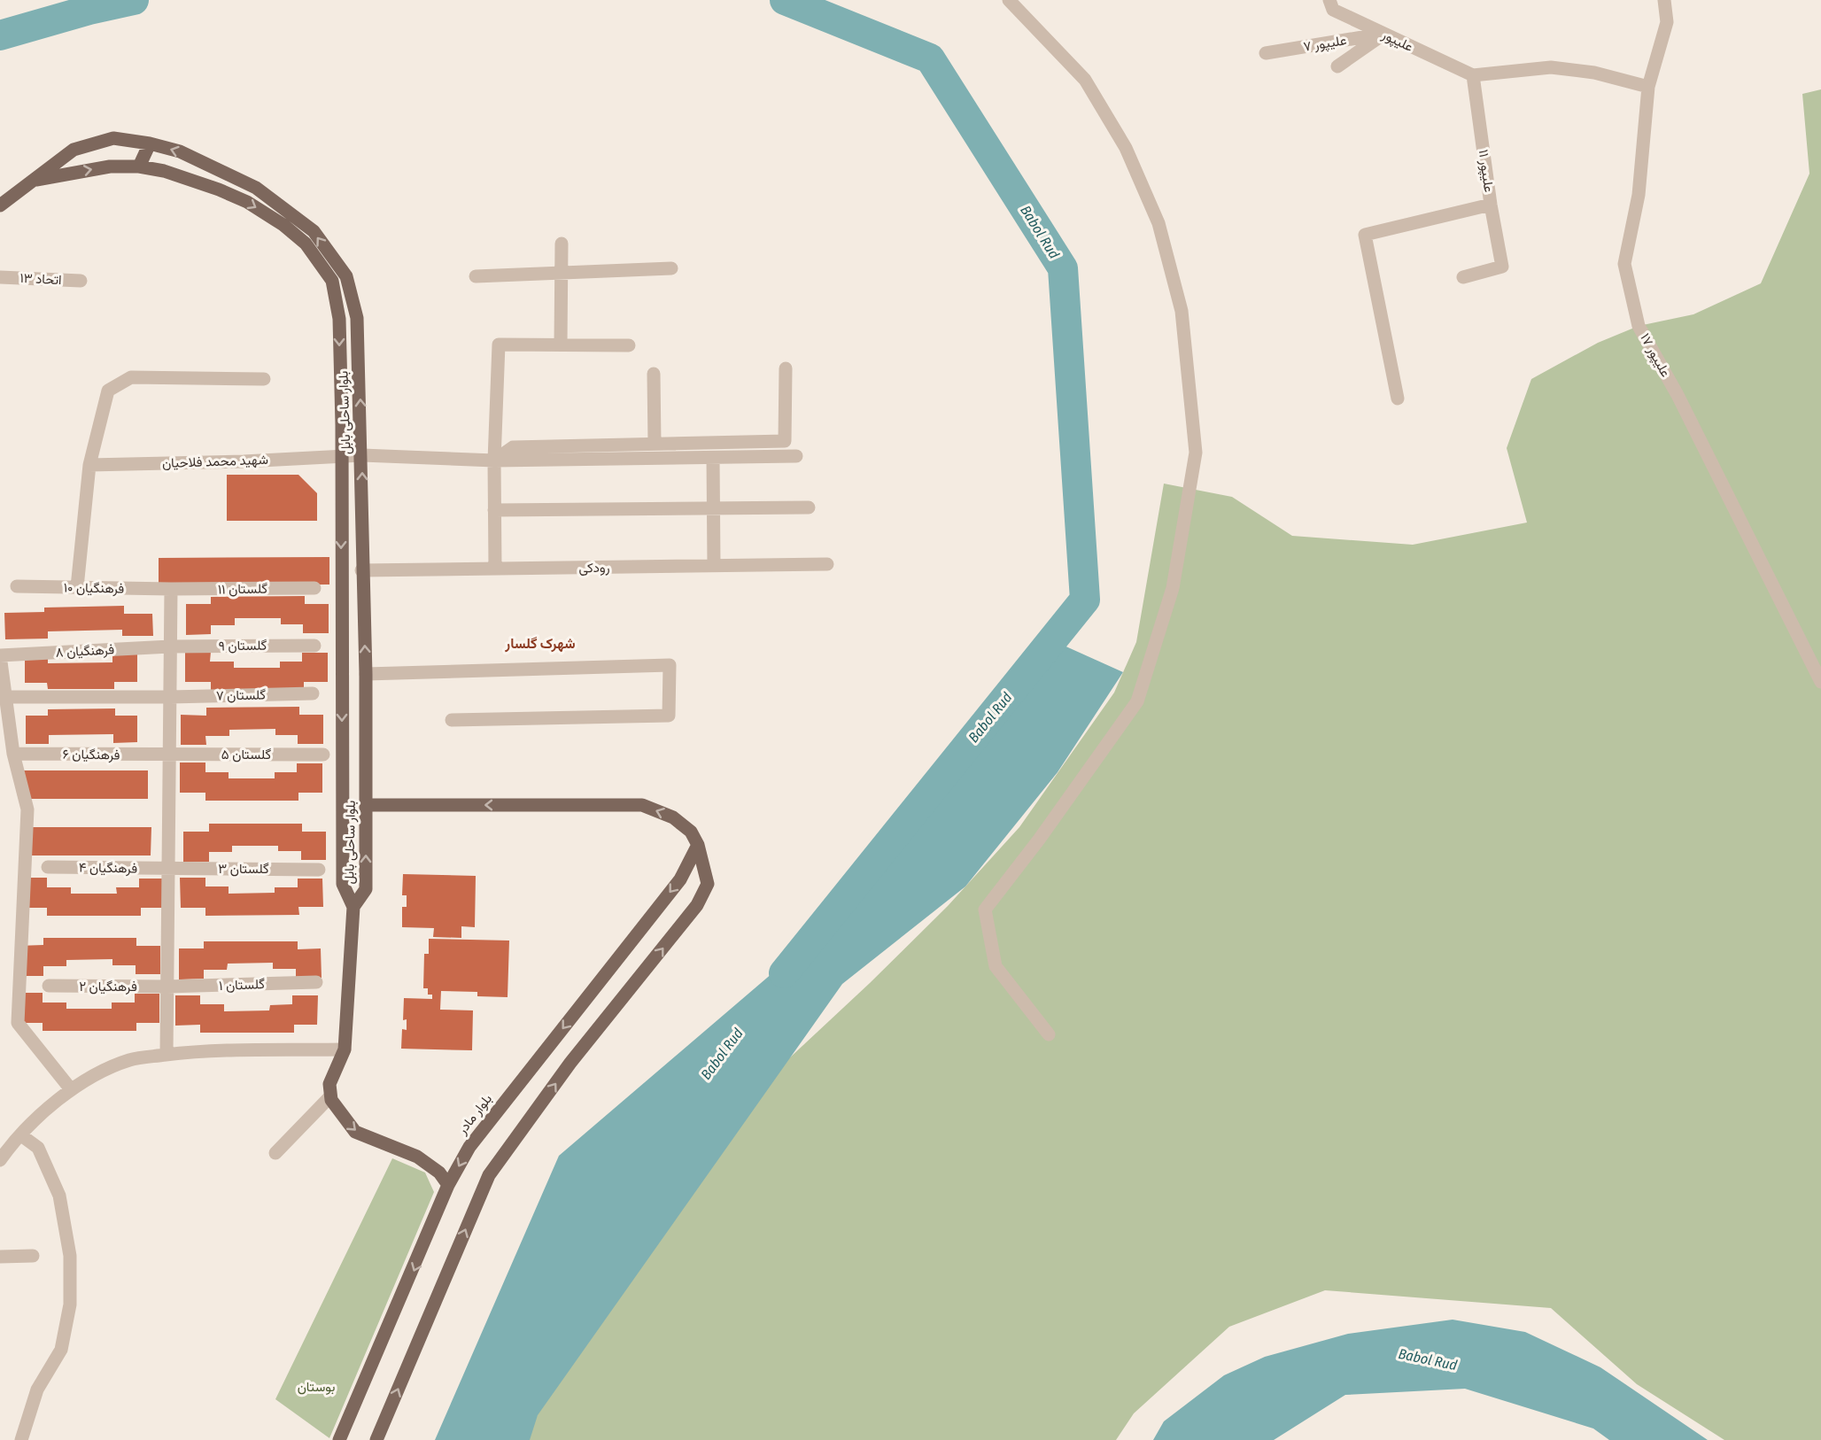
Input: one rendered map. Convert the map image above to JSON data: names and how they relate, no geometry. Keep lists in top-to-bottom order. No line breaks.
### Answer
{"streets":{"main road":["بلوار ساحلی بابل","بلوار مادر"],"street":["علیپور","علیپور ۷","علیپور ۱۱","اتحاد ۱۳","علیپور ۱۷","شهید محمد فلاحیان","رودکی","فرهنگیان ۱۰","گلستان ۱۱","گلستان ۹","فرهنگیان ۸","گلستان ۷","فرهنگیان ۶","گلستان ۵","فرهنگیان ۴","گلستان ۳","گلستان ۱","فرهنگیان ۲"]},"crossings":[["علیپور","علیپور ۷"],["علیپور","علیپور ۱۱"],["بلوار ساحلی بابل","شهید محمد فلاحیان"],["بلوار ساحلی بابل","رودکی"],["فرهنگیان ۱۰","گلستان ۱۱"],["گلستان ۹","فرهنگیان ۸"],["فرهنگیان ۶","گلستان ۵"],["فرهنگیان ۴","گلستان ۳"],["گلستان ۱","فرهنگیان ۲"]],"districts":["شهرک گلسار"],"water":["Babol Rud"],"parks":["بوستان"]}
